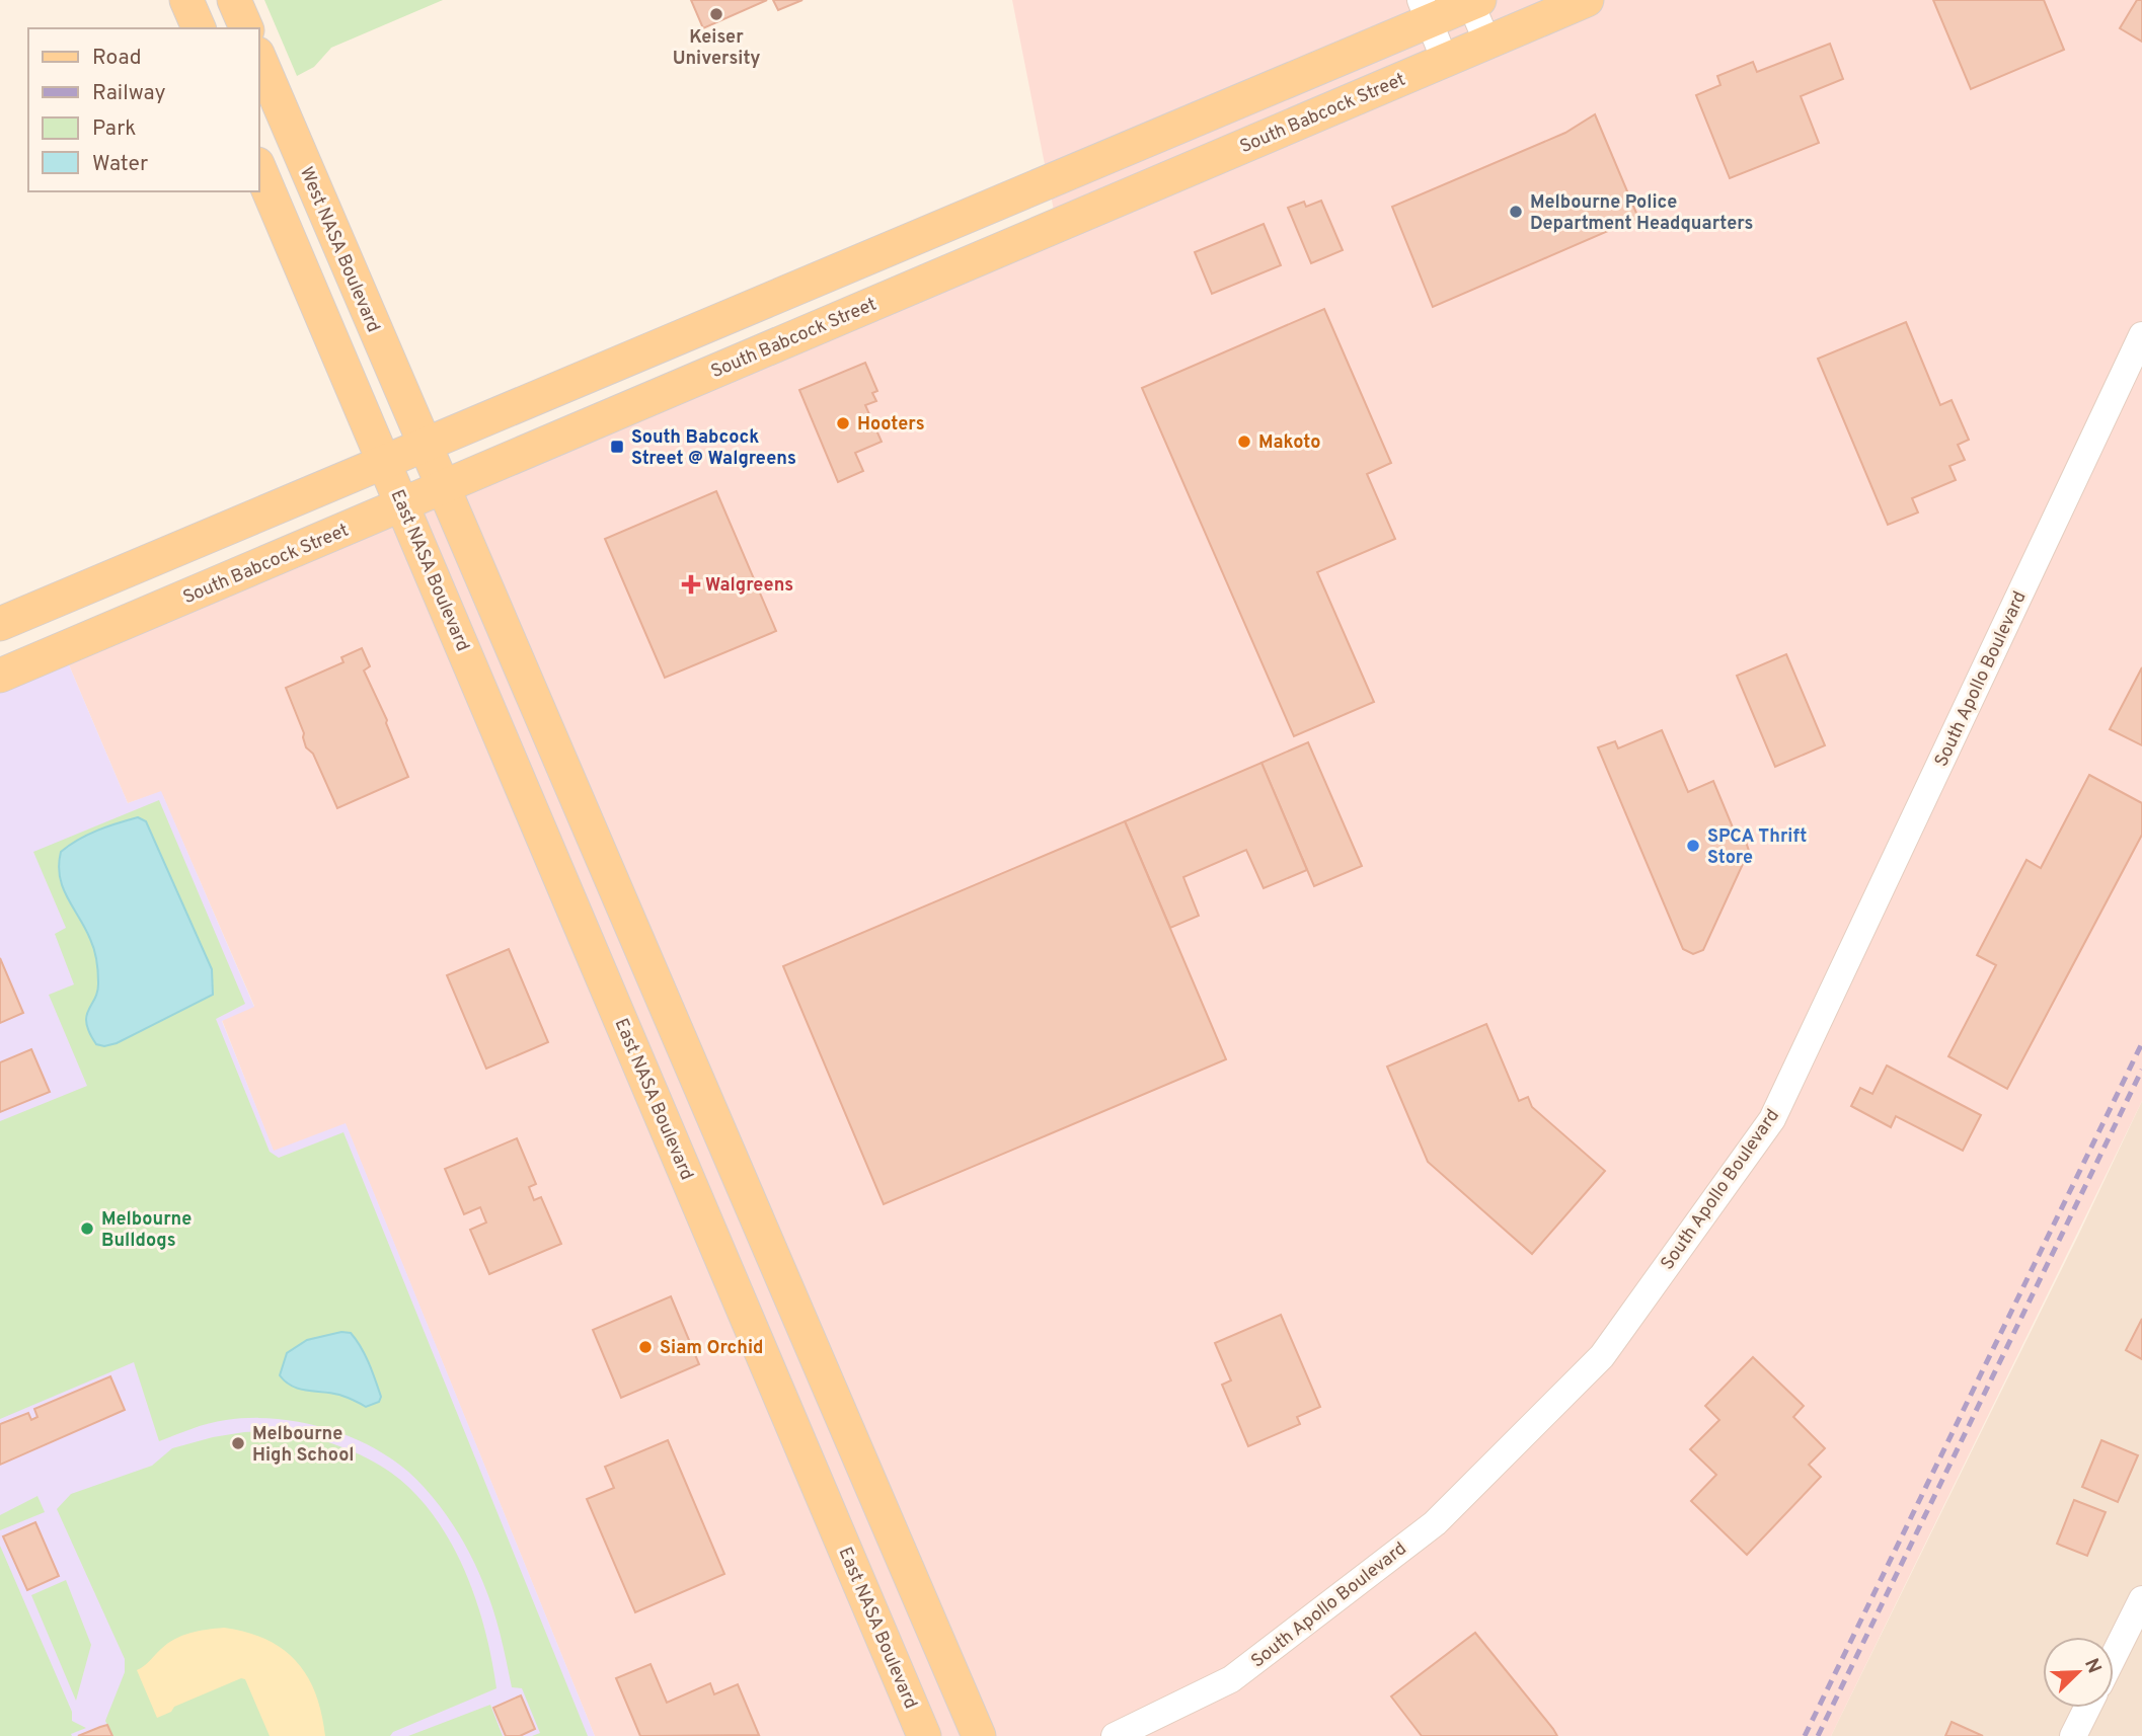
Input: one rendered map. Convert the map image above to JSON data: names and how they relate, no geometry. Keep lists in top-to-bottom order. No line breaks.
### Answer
{"streets":{"main road":["South Babcock Street","West NASA Boulevard","East NASA Boulevard"],"street":["South Apollo Boulevard"]},"crossings":[["South Babcock Street","East NASA Boulevard"]],"places":{"other":["Keiser University","Melbourne Police Department Headquarters","Hooters","Makoto","SPCA Thrift Store","Melbourne Bulldogs","Siam Orchid","Melbourne High School"],"transit":["South Babcock Street @ Walgreens"],"health":["Walgreens"]},"legend":["Road","Railway","Park","Water"],"north":"top right"}
